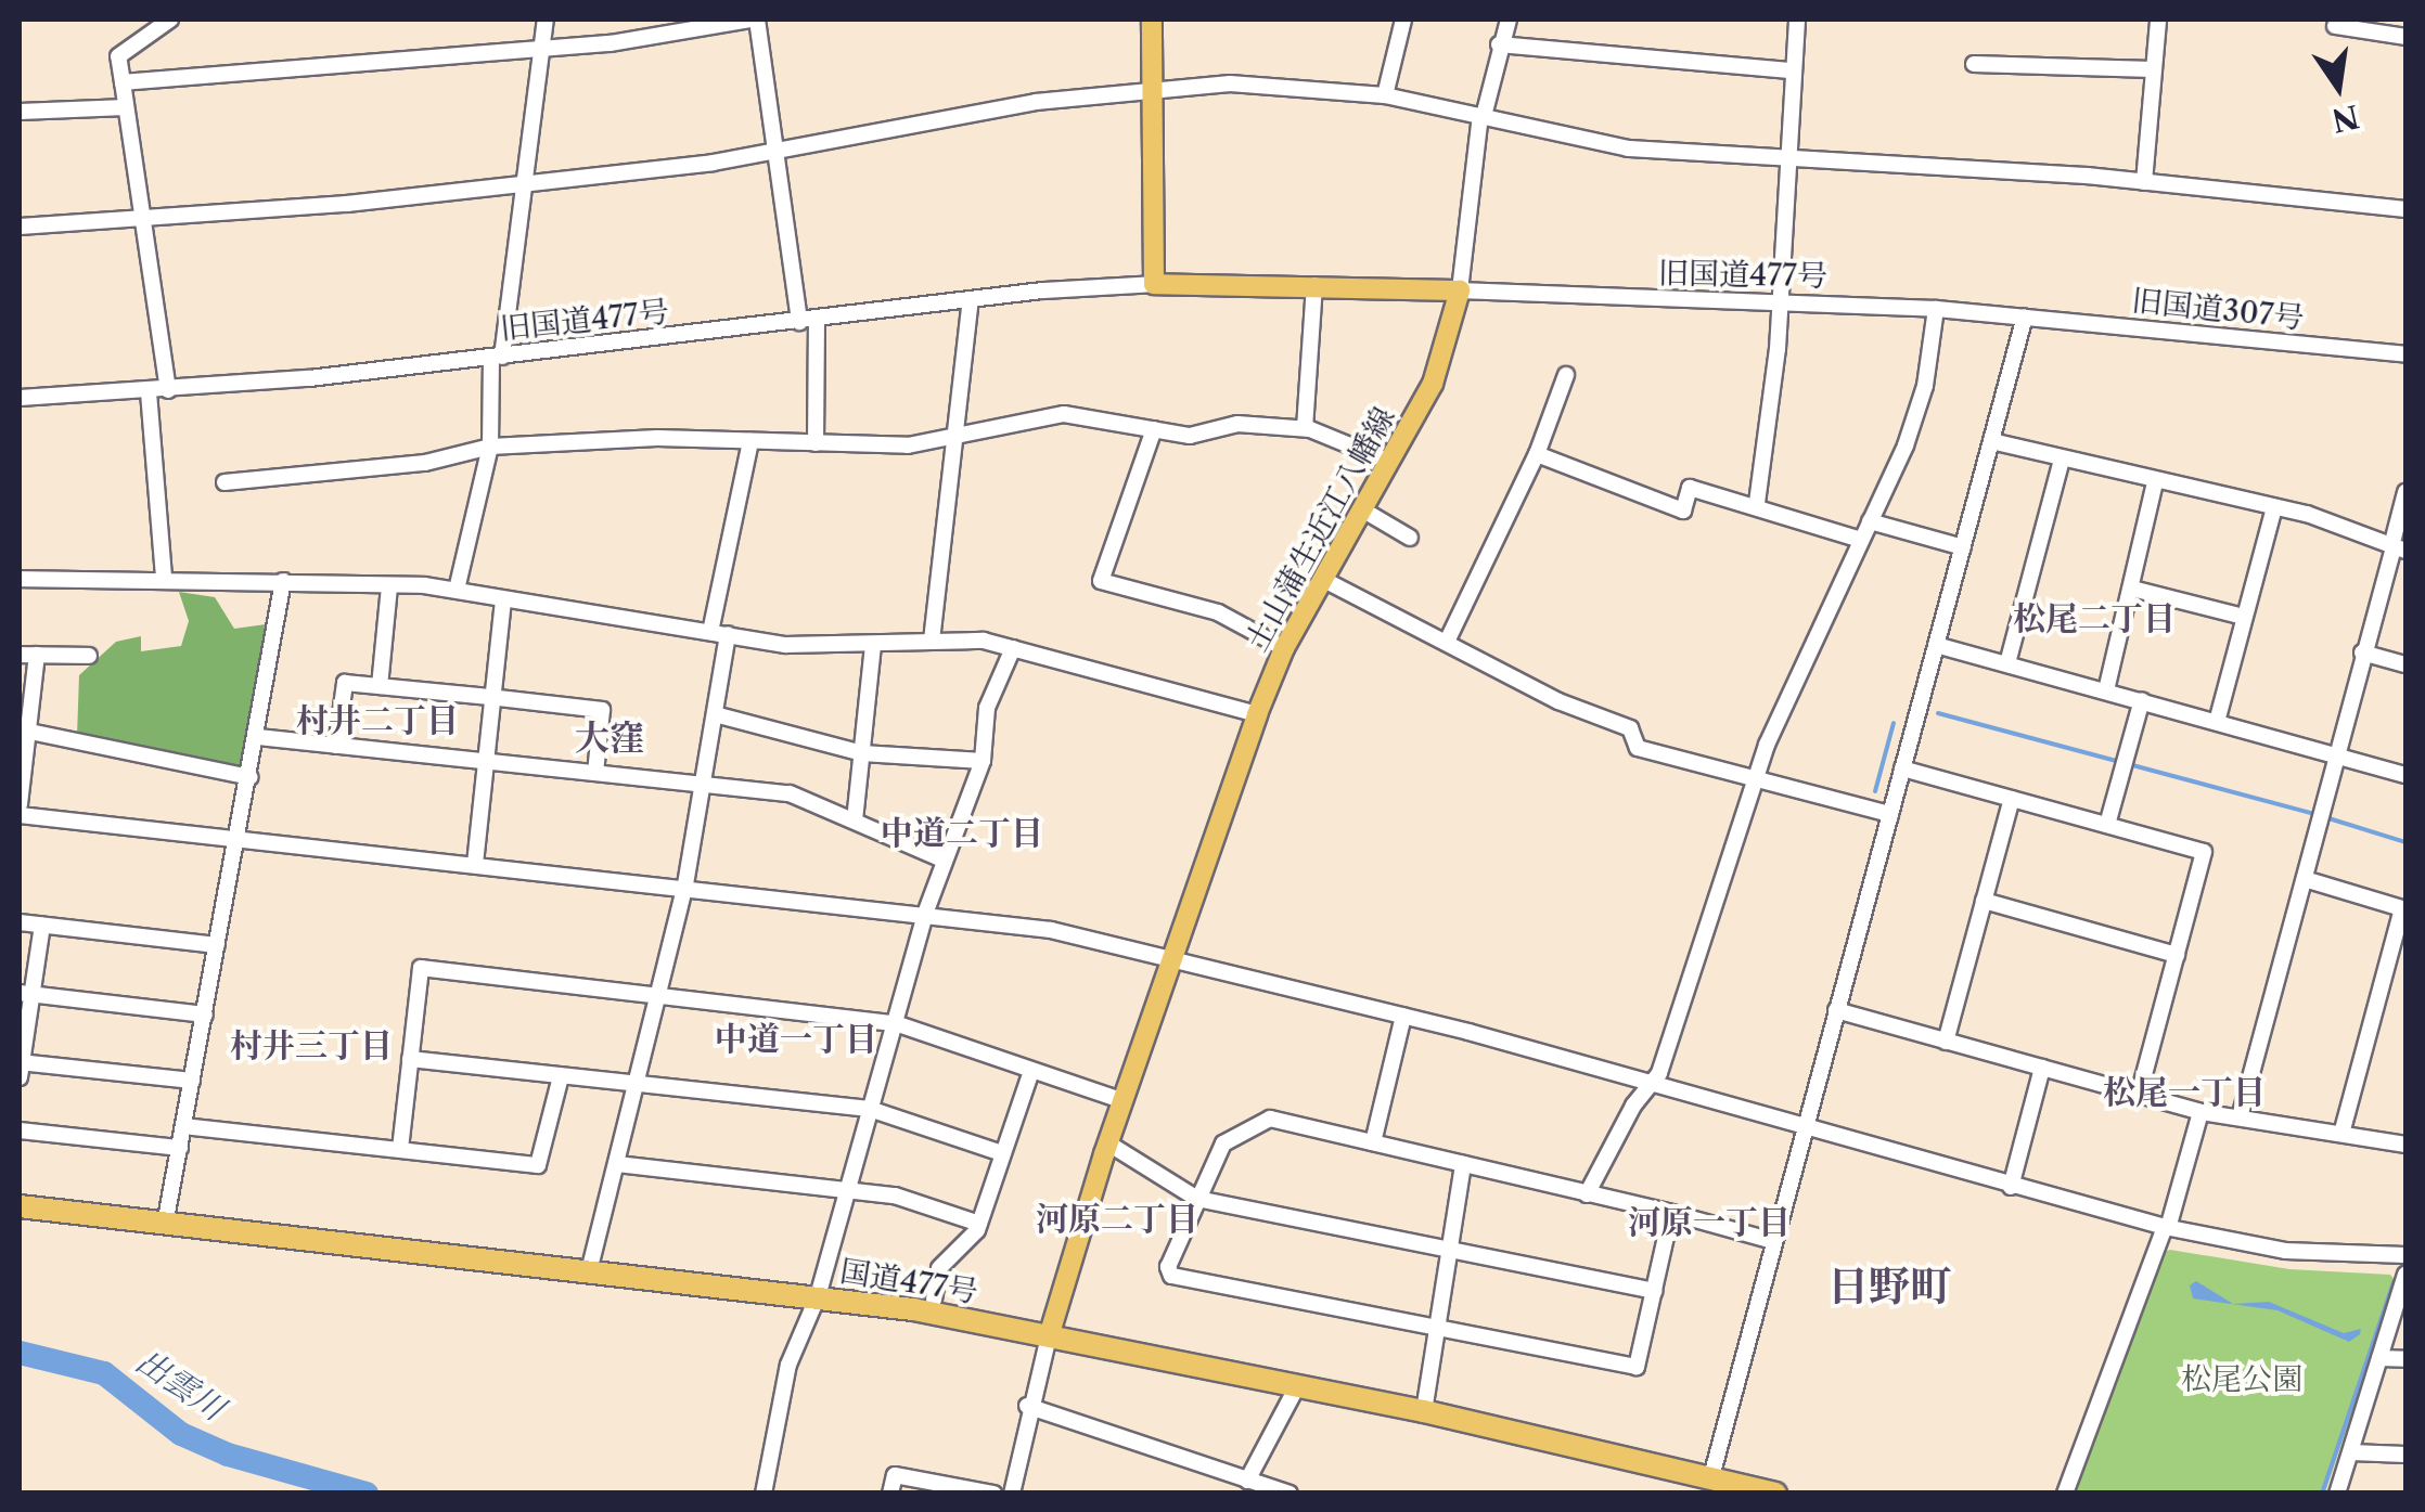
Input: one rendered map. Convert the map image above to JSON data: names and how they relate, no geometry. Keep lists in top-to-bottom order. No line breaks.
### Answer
{"streets":{"highway":["国道477号"],"main road":["土山蒲生近江八幡線"],"street":["旧国道477号","旧国道307号"]},"crossings":[["旧国道477号","旧国道307号"],["旧国道477号","土山蒲生近江八幡線"],["土山蒲生近江八幡線","国道477号"]],"districts":["松尾二丁目","村井二丁目","大窪","中道二丁目","中道一丁目","村井三丁目","松尾一丁目","河原二丁目","河原一丁目","日野町"],"water":["出雲川"],"parks":["松尾公園"],"north":"bottom"}
